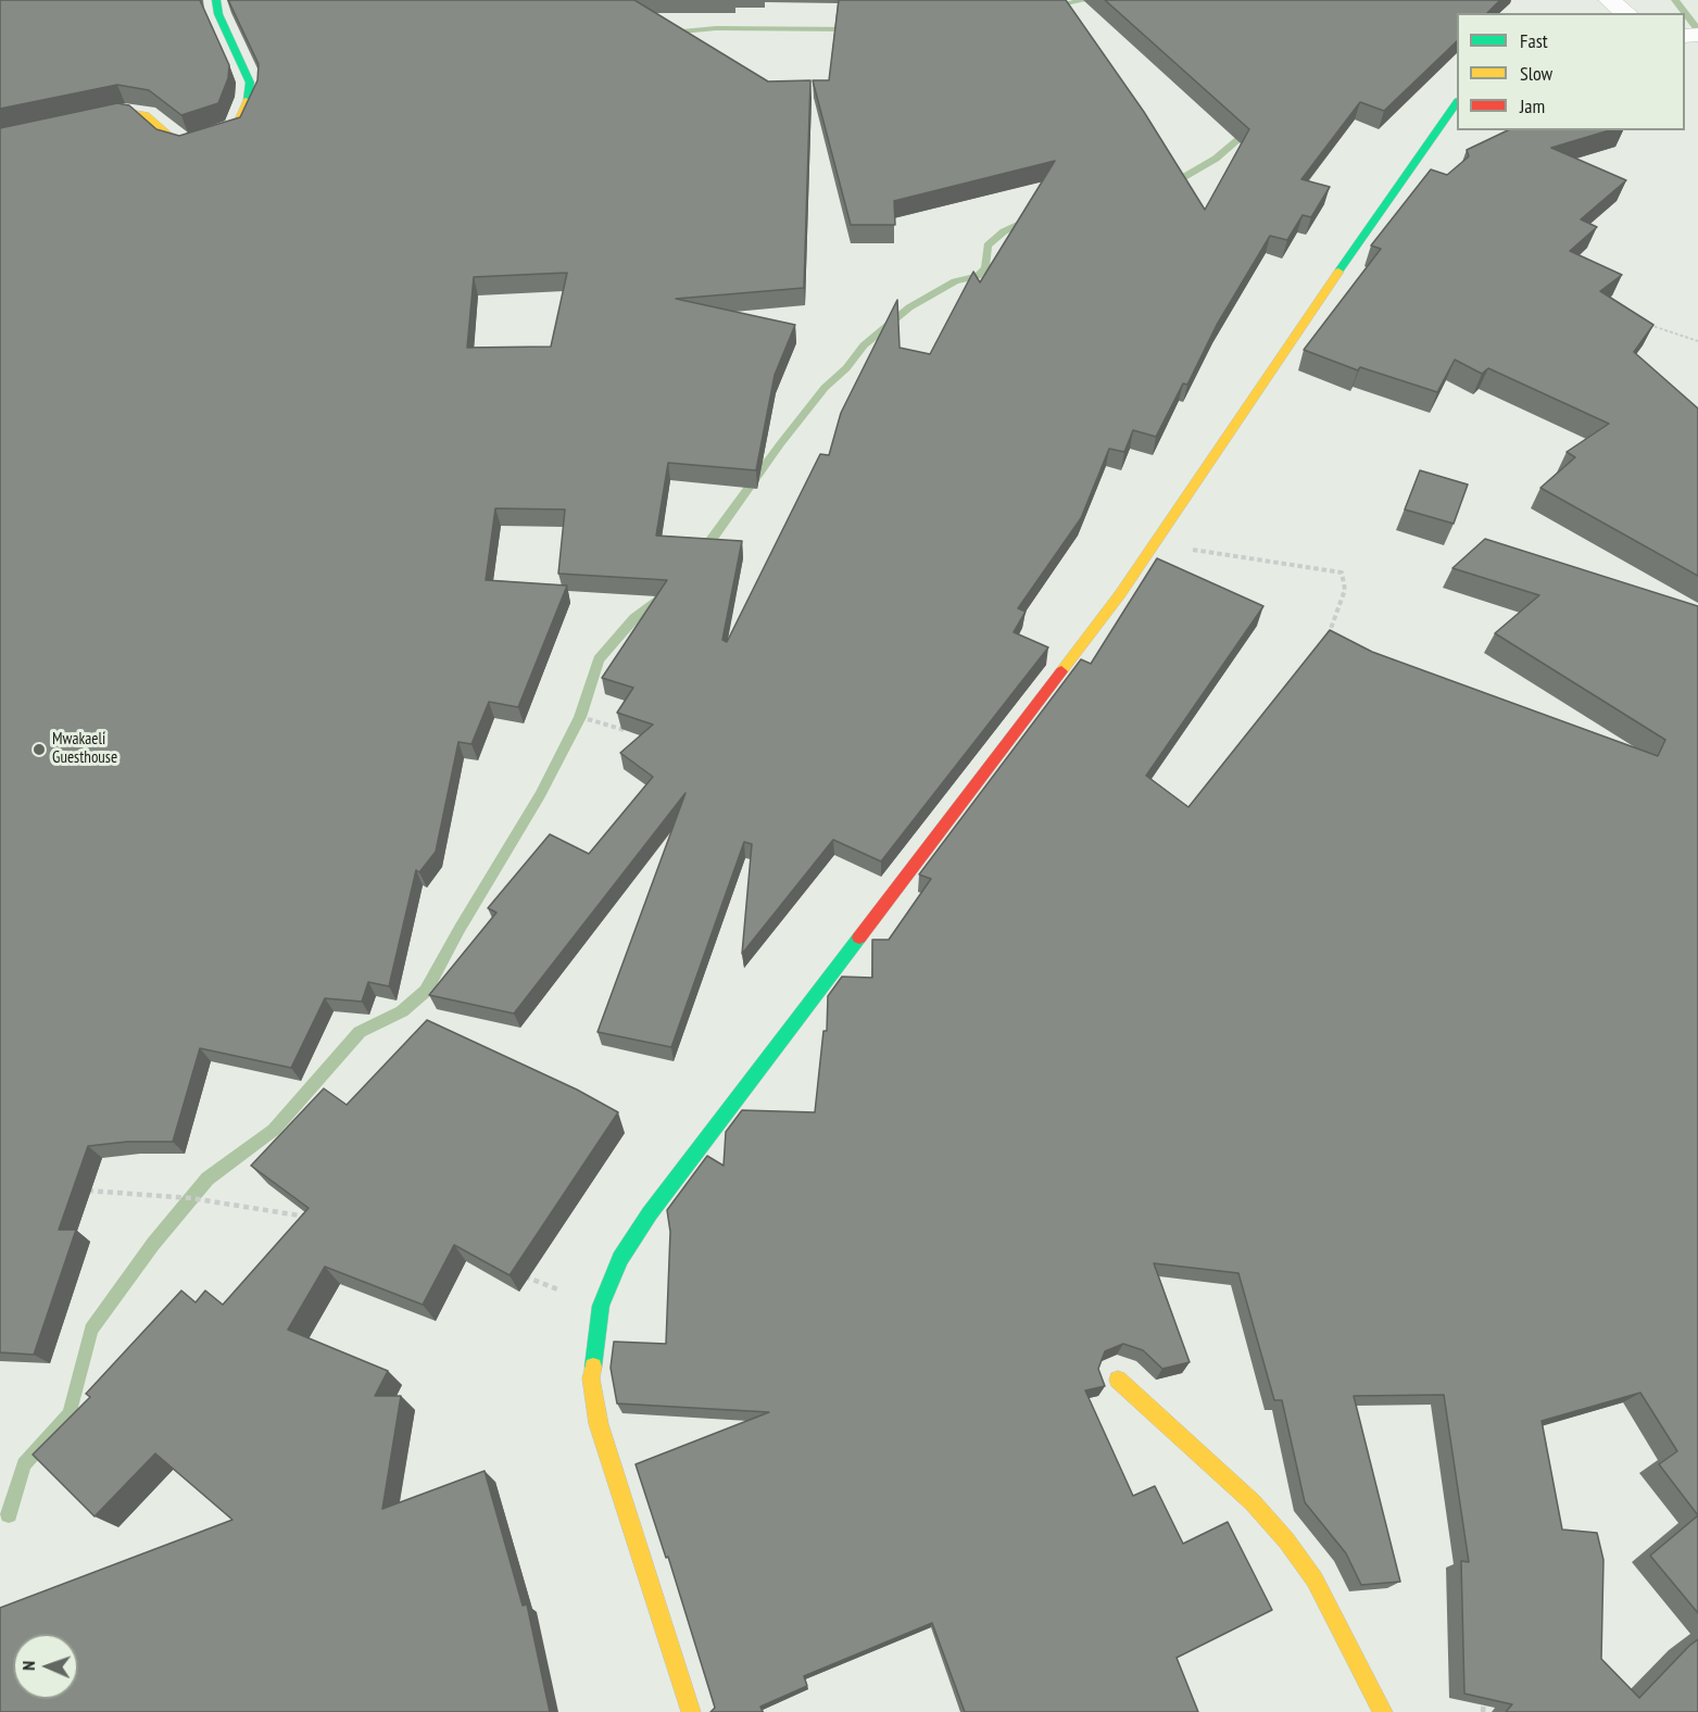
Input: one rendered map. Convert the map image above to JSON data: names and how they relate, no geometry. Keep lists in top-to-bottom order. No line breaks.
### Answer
{"places":["Mwakaeli Guesthouse"],"legend":["Fast","Slow","Jam"],"north":"left"}
